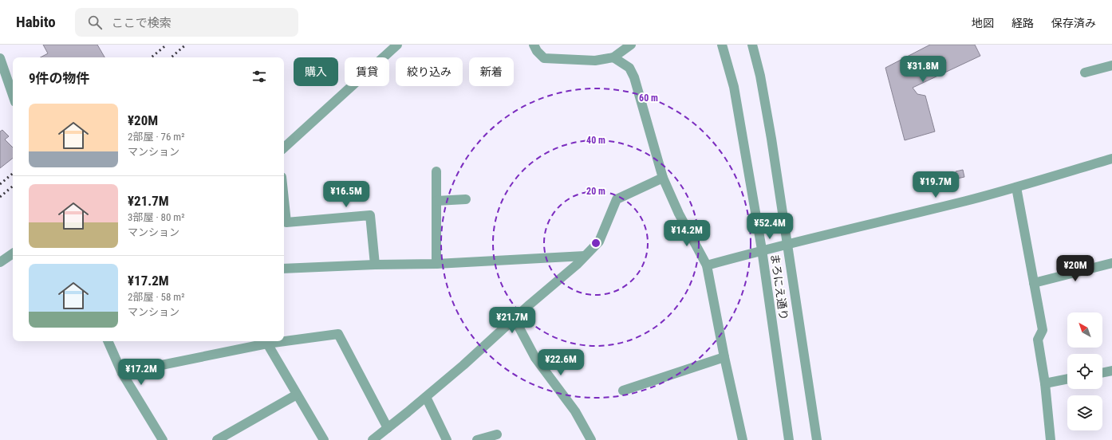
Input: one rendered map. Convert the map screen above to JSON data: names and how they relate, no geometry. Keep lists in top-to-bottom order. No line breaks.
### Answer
{"streets":{"street":["まろにえ通り"]},"north":"top left","page":{"header":"Habito","search":"ここで検索","nav":["地図","経路","保存済み"],"price":["¥31.8M","¥19.7M","¥16.5M","¥52.4M","¥14.2M","¥20M","¥21.7M","¥22.6M","¥17.2M"],"chip":["購入","賃貸","絞り込み","新着"],"heading":"9件の物件","list":[{"name":"¥20M","note":"2部屋 · 76 m² · マンション"},{"name":"¥21.7M","note":"3部屋 · 80 m² · マンション"},{"name":"¥17.2M","note":"2部屋 · 58 m² · マンション"}]},"rings":["60 m","40 m","20 m"]}
